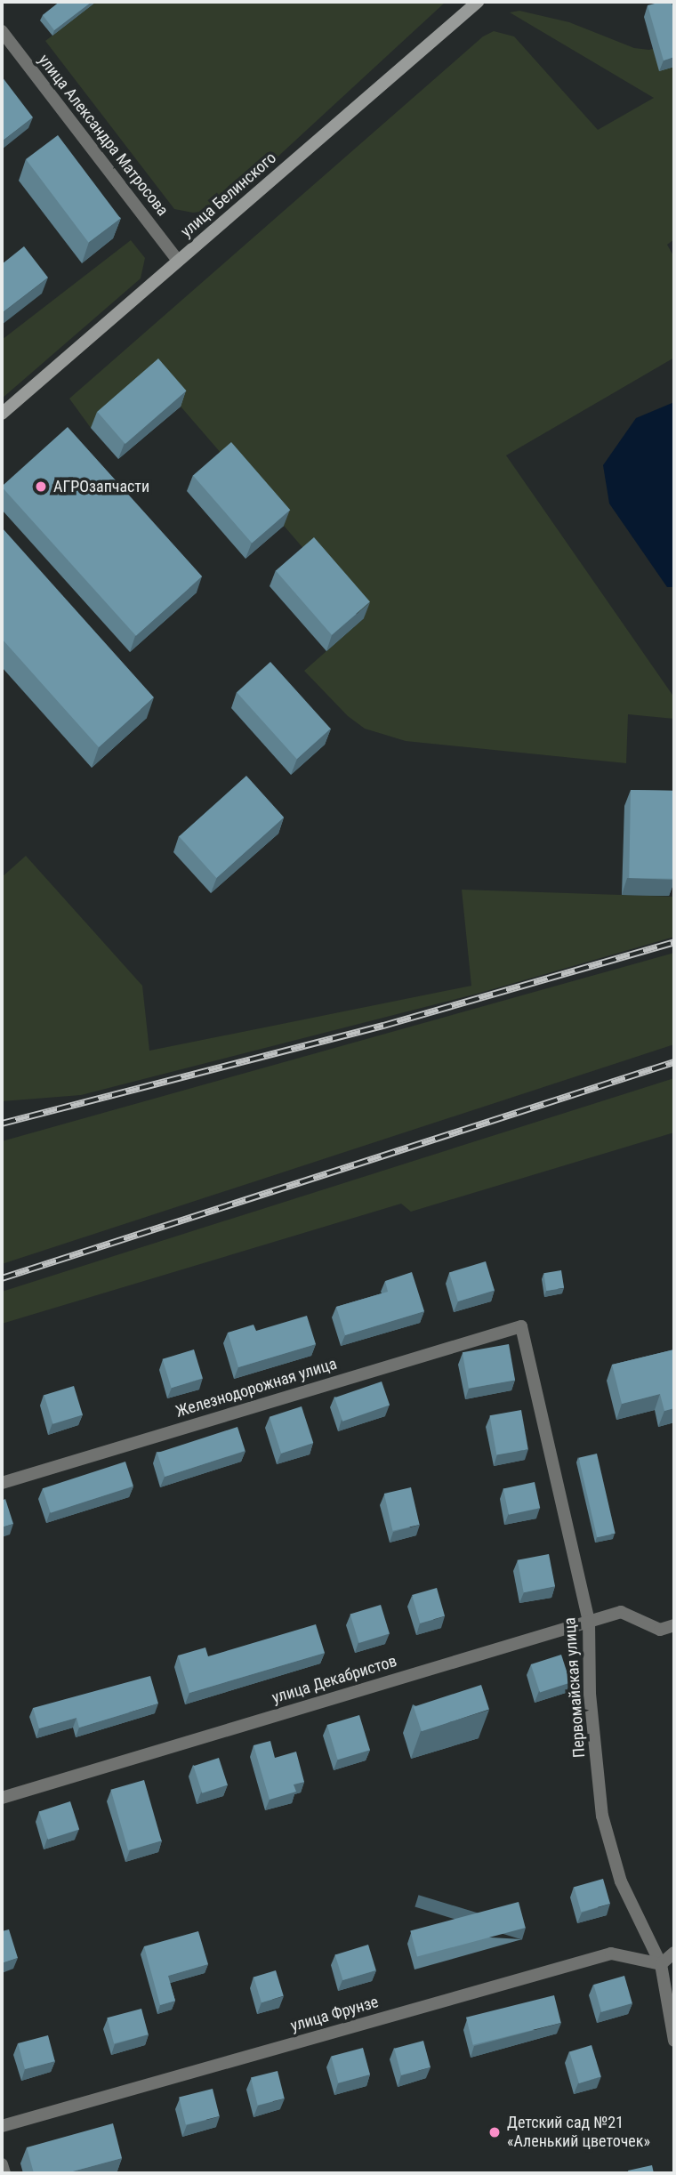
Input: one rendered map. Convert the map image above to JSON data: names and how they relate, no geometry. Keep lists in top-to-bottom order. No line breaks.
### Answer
{"streets":{"street":["улица Александра Матросова","улица Белинского","Железнодорожная улица","улица Декабристов","Первомайская улица","улица Фрунзе"]},"crossings":[["улица Александра Матросова","улица Белинского"],["Железнодорожная улица","Первомайская улица"],["улица Декабристов","Первомайская улица"],["Первомайская улица","улица Фрунзе"]],"places":["АГРОзапчасти","Детский сад №21 «Аленький цветочек»"]}
